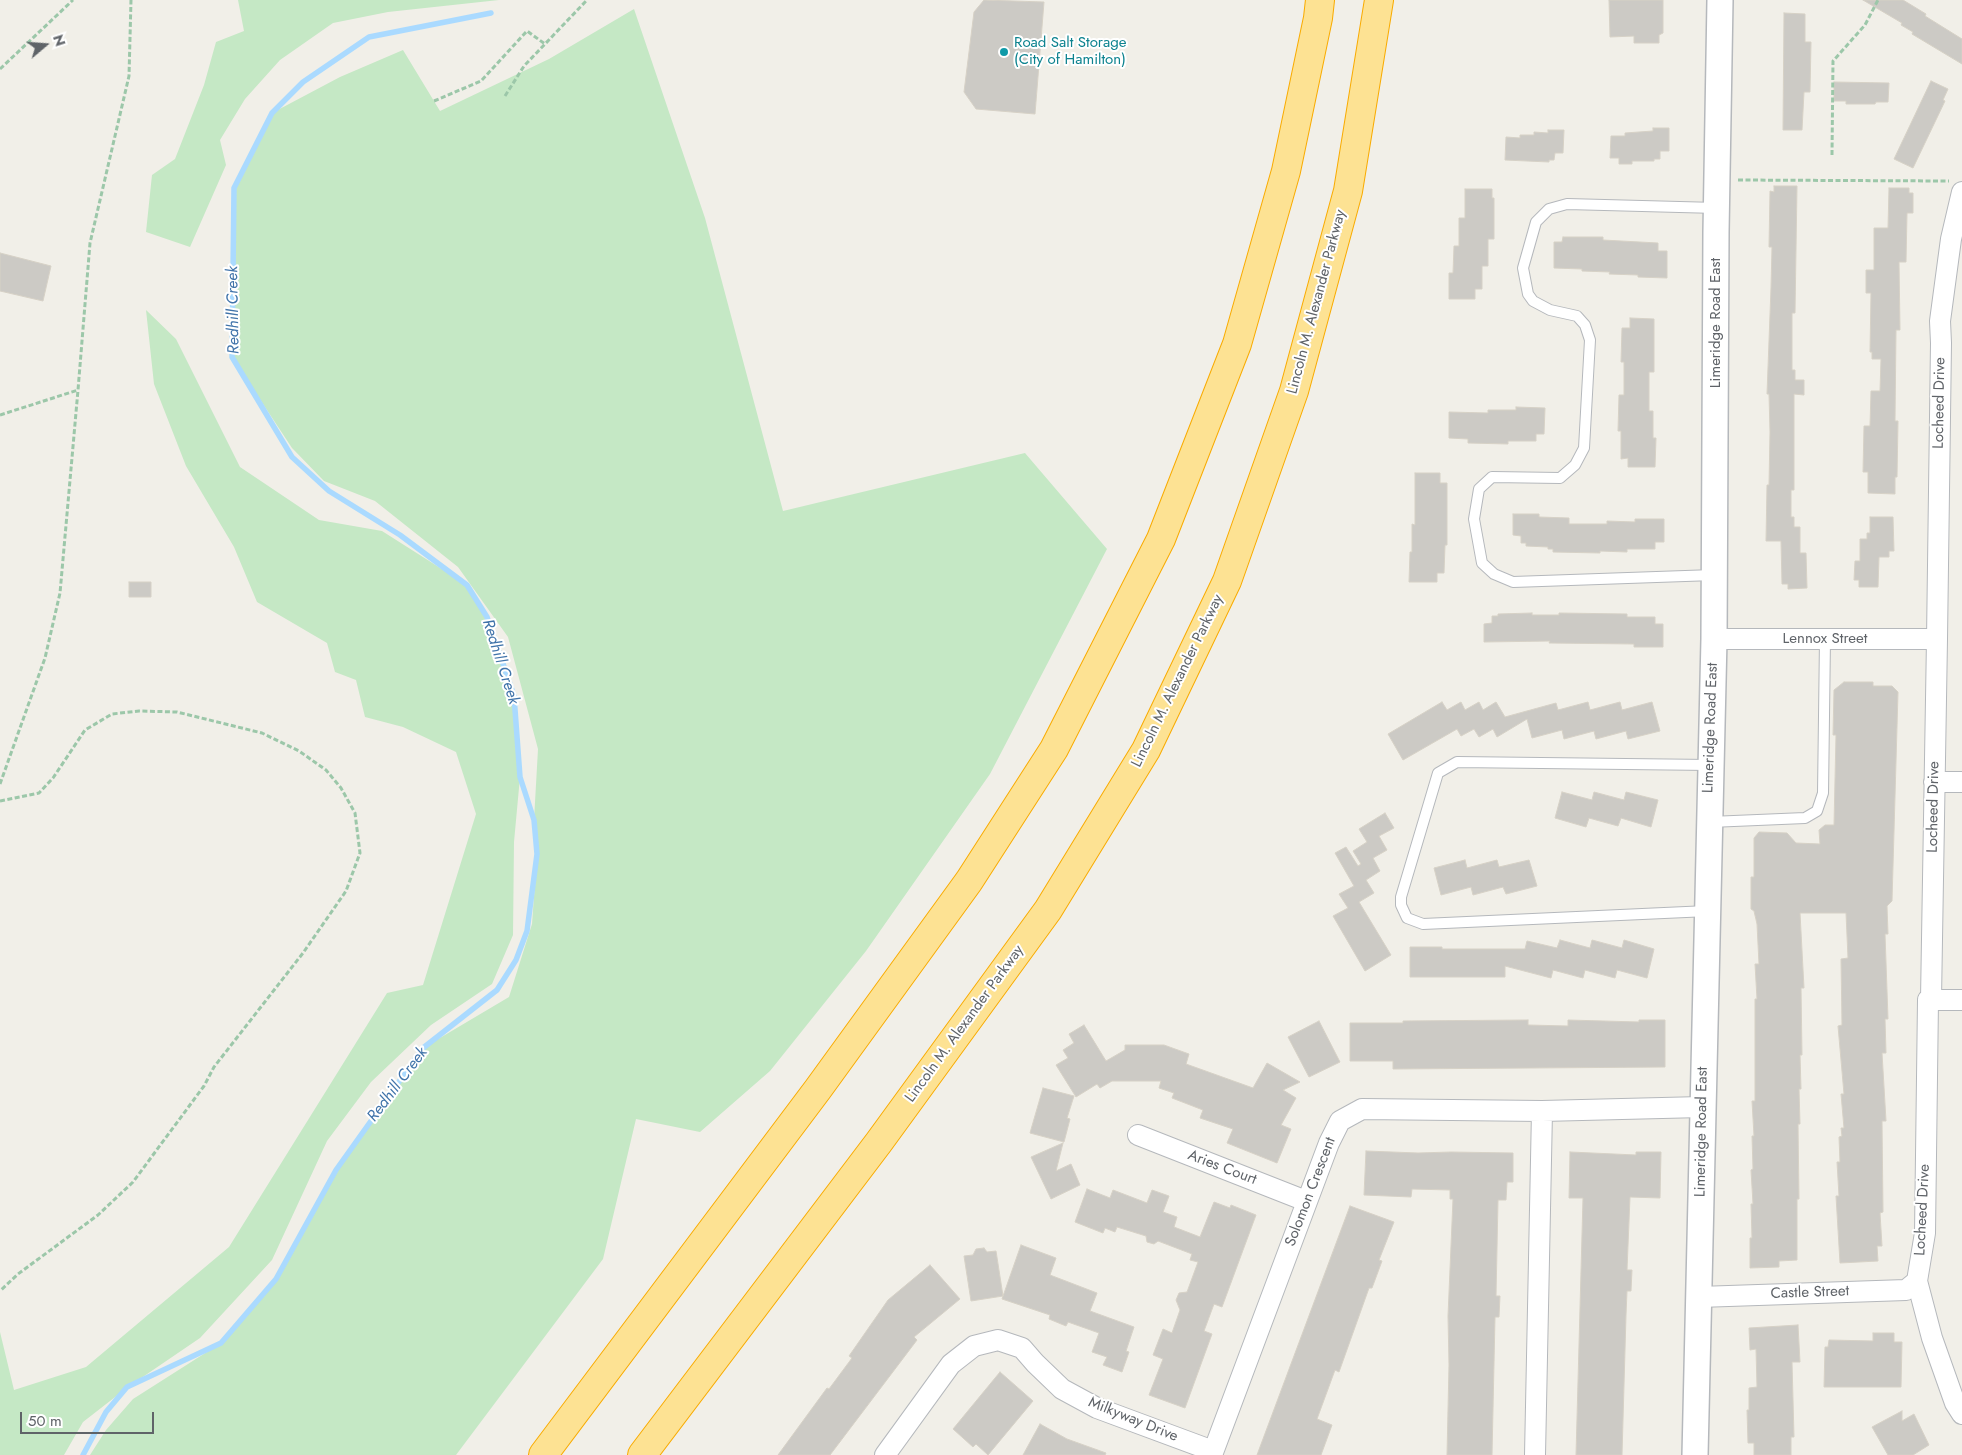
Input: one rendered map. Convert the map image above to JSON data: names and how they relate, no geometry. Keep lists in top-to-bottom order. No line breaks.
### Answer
{"streets":{"highway":["Lincoln M. Alexander Parkway"],"street":["Limeridge Road East","Locheed Drive","Lennox Street","Aries Court","Solomon Crescent","Castle Street","Milkyway Drive"]},"crossings":[["Limeridge Road East","Lennox Street"],["Limeridge Road East","Solomon Crescent"],["Limeridge Road East","Castle Street"],["Locheed Drive","Lennox Street"],["Locheed Drive","Castle Street"],["Aries Court","Solomon Crescent"],["Solomon Crescent","Milkyway Drive"]],"water":["Redhill Creek"],"places":["Road Salt Storage (City of Hamilton)"],"scale_bar":"50 m","north":"right"}
